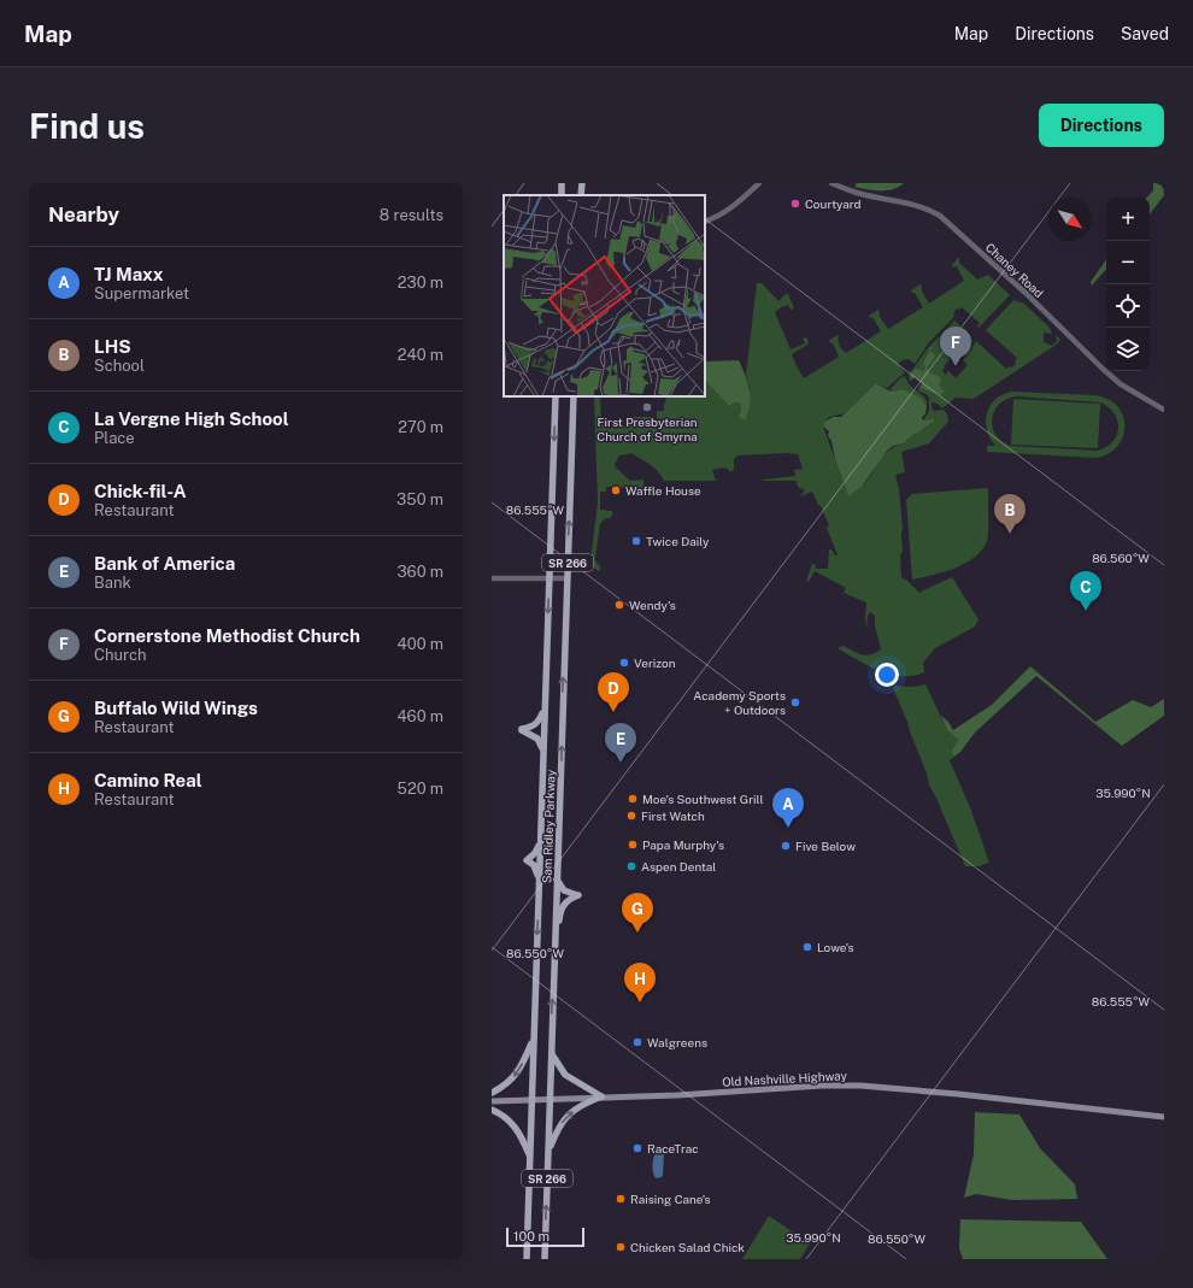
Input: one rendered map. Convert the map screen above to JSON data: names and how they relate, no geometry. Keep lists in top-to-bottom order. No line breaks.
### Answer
{"streets":{"main road":["SR 266","Sam Ridley Parkway","Old Nashville Highway"],"street":["Chaney Road"]},"crossings":[["Sam Ridley Parkway","Old Nashville Highway"]],"places":["Courtyard","First Presbyterian Church of Smyrna","Waffle House","Twice Daily","Wendy's","Verizon","Academy Sports + Outdoors","Moe's Southwest Grill","First Watch","Papa Murphy's","Five Below","Aspen Dental","Lowe's","Walgreens","RaceTrac","Raising Cane's","Chicken Salad Chick"],"scale_bar":"100 m","north":"bottom right","page":{"header":"Map","nav":["Map","Directions","Saved"],"buttons":"Directions","title":"Find us","heading":["Nearby","8 results"],"map_buttons":["+","−"],"list":[{"mark":"A","name":"TJ Maxx","note":"Supermarket","value":"230 m"},{"mark":"B","name":"LHS","note":"School","value":"240 m"},{"mark":"C","name":"La Vergne High School","note":"Place","value":"270 m"},{"mark":"D","name":"Chick-fil-A","note":"Restaurant","value":"350 m"},{"mark":"E","name":"Bank of America","note":"Bank","value":"360 m"},{"mark":"F","name":"Cornerstone Methodist Church","note":"Church","value":"400 m"},{"mark":"G","name":"Buffalo Wild Wings","note":"Restaurant","value":"460 m"},{"mark":"H","name":"Camino Real","note":"Restaurant","value":"520 m"}],"pins":["F","B","C","D","E","A","G","H"],"scale":"100 m"},"coordinates":["86.555°W","86.560°W","35.990°N","86.550°W"]}
